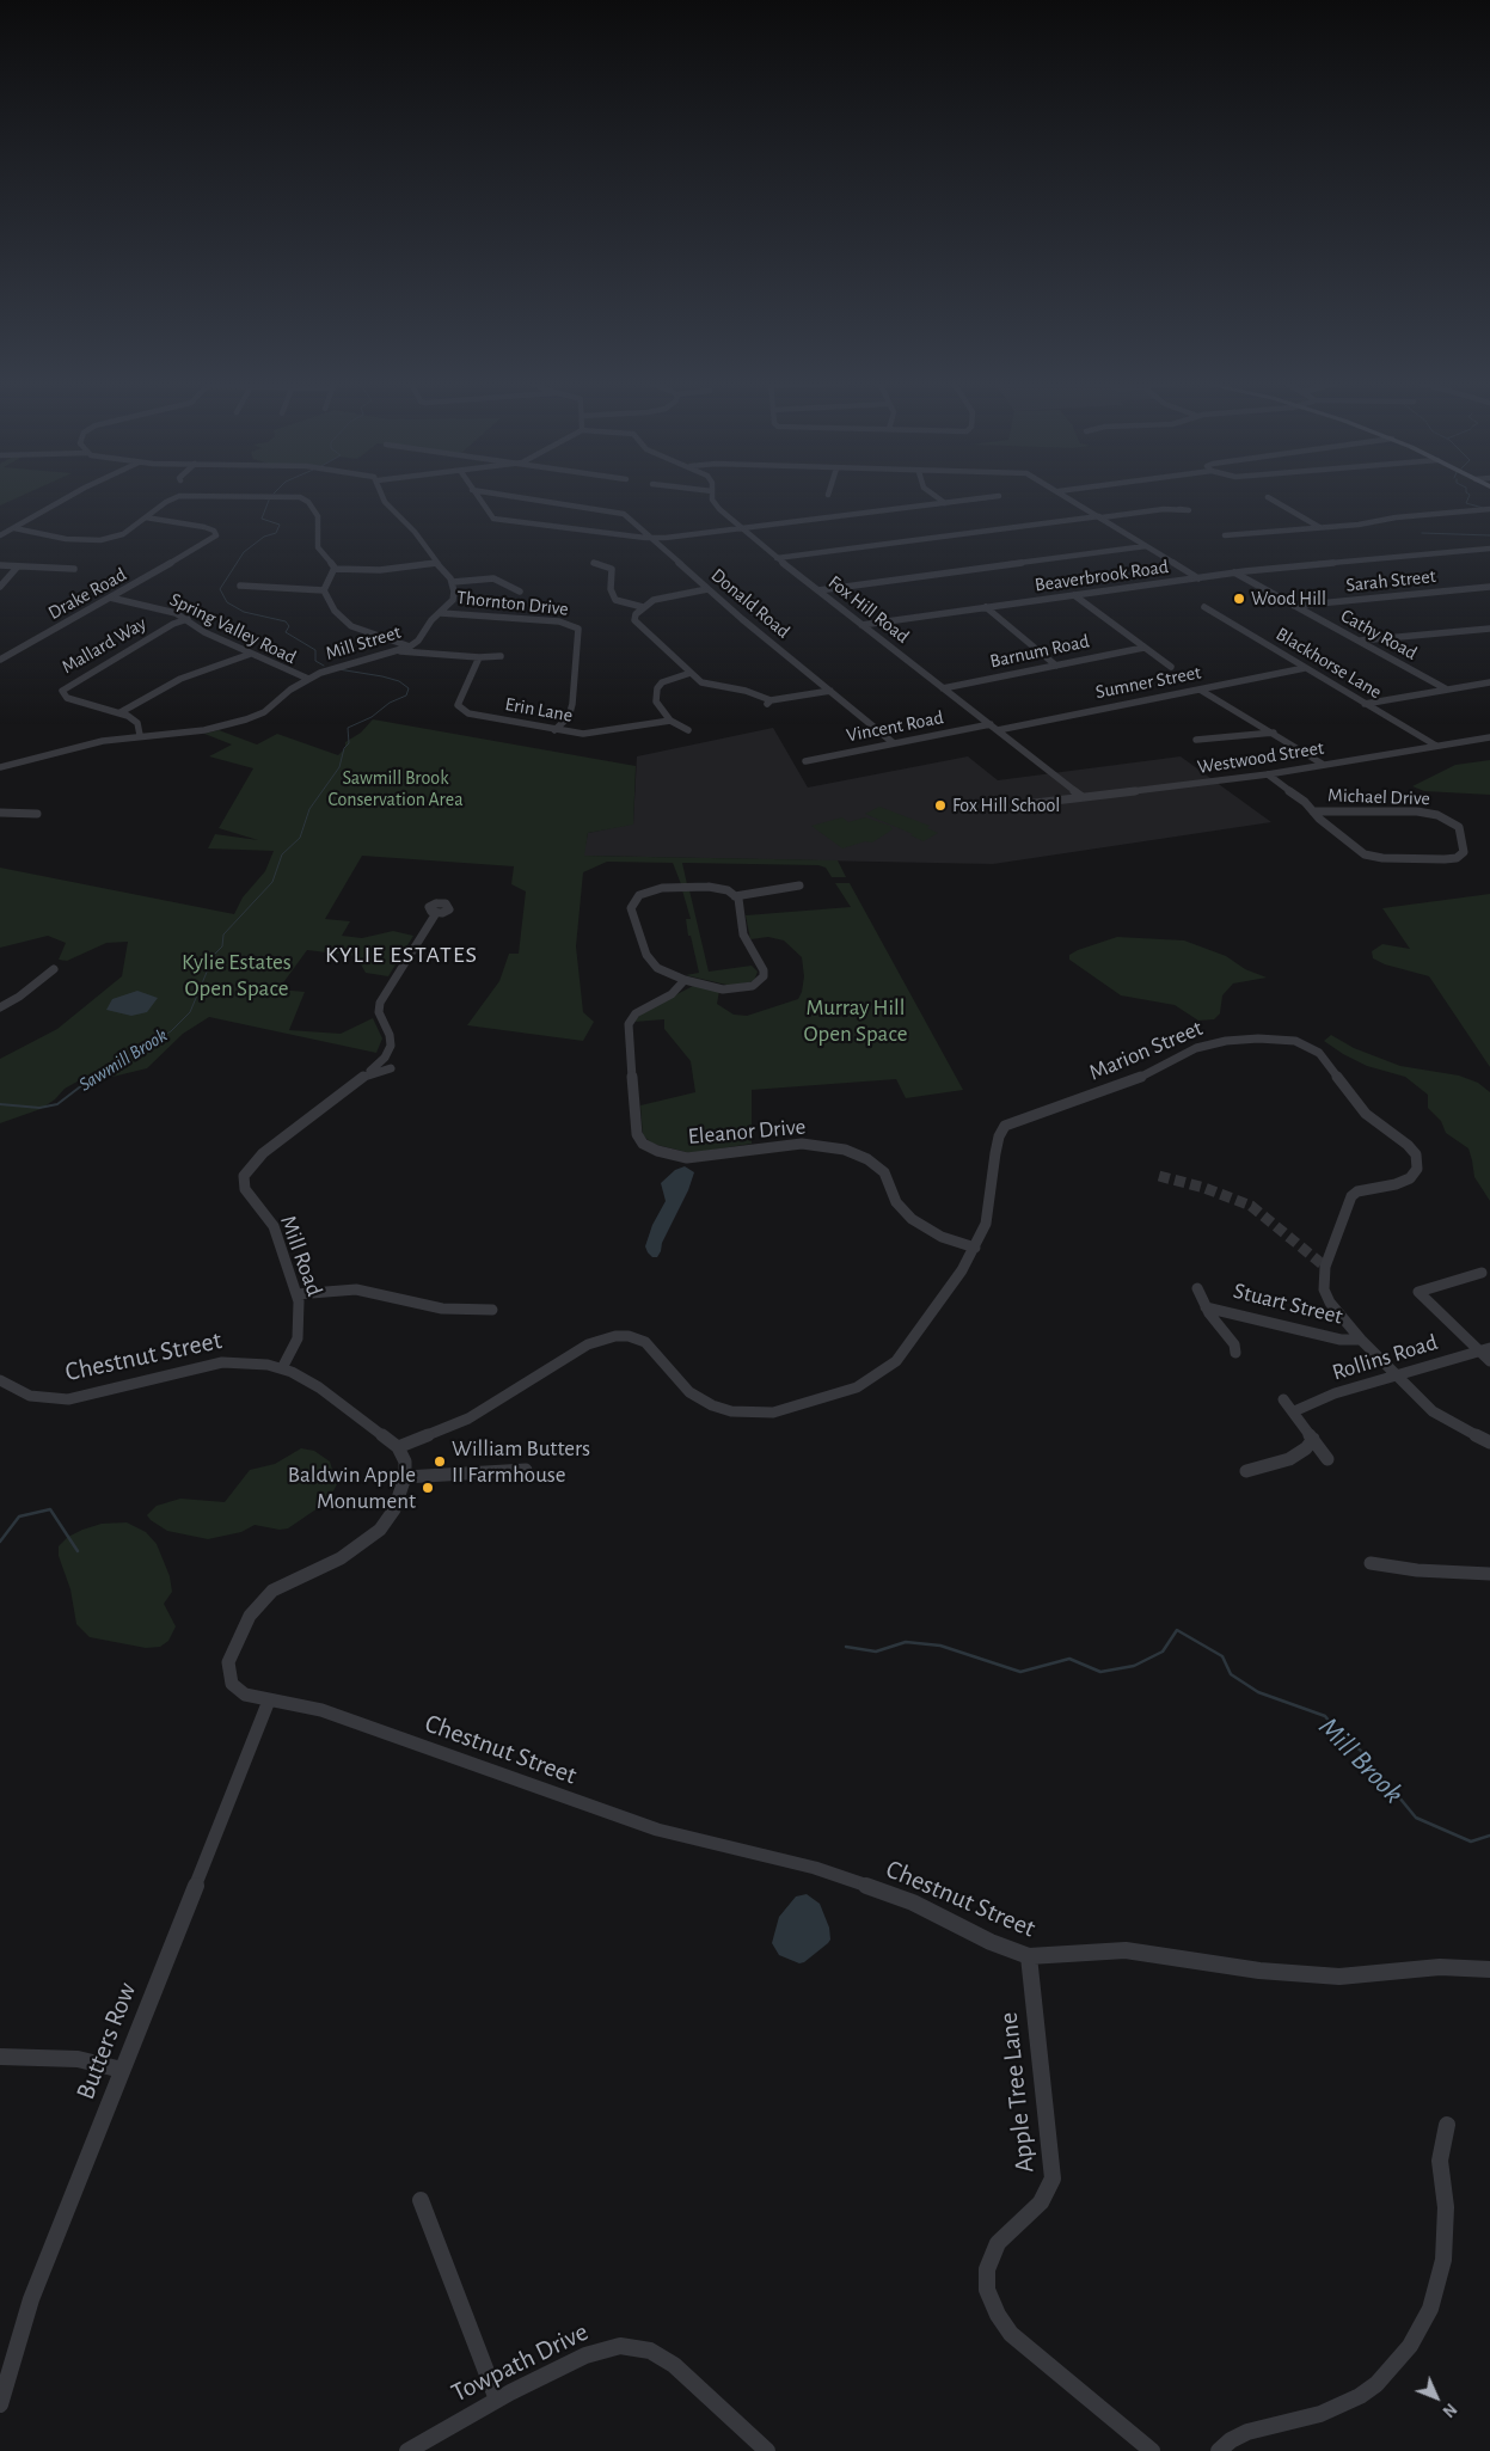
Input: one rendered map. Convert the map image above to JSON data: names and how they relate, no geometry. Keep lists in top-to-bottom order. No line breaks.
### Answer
{"streets":{"street":["Beaverbrook Road","Sarah Street","Drake Road","Thornton Drive","Donald Road","Fox Hill Road","Spring Valley Road","Cathy Road","Mill Street","Mallard Way","Barnum Road","Blackhorse Lane","Sumner Street","Erin Lane","Vincent Road","Westwood Street","Michael Drive","Marion Street","Eleanor Drive","Mill Road","Stuart Street","Chestnut Street","Rollins Road","Butters Row","Apple Tree Lane","Towpath Drive"]},"crossings":[["Beaverbrook Road","Fox Hill Road"],["Beaverbrook Road","Cathy Road"],["Sarah Street","Cathy Road"],["Drake Road","Spring Valley Road"],["Thornton Drive","Mill Street"],["Thornton Drive","Erin Lane"],["Donald Road","Vincent Road"],["Fox Hill Road","Barnum Road"],["Fox Hill Road","Sumner Street"],["Fox Hill Road","Vincent Road"],["Fox Hill Road","Westwood Street"],["Spring Valley Road","Mill Street"],["Spring Valley Road","Mallard Way"],["Blackhorse Lane","Sumner Street"],["Blackhorse Lane","Westwood Street"],["Westwood Street","Michael Drive"],["Marion Street","Eleanor Drive"],["Marion Street","Stuart Street"],["Marion Street","Rollins Road"],["Mill Road","Chestnut Street"],["Chestnut Street","Butters Row"],["Chestnut Street","Apple Tree Lane"]],"districts":["KYLIE ESTATES"],"water":["Sawmill Brook","Mill Brook"],"parks":["Sawmill Brook Conservation Area","Kylie Estates Open Space","Murray Hill Open Space"],"places":["Wood Hill","Fox Hill School","William Butters II Farmhouse","Baldwin Apple Monument"],"north":"bottom right"}
